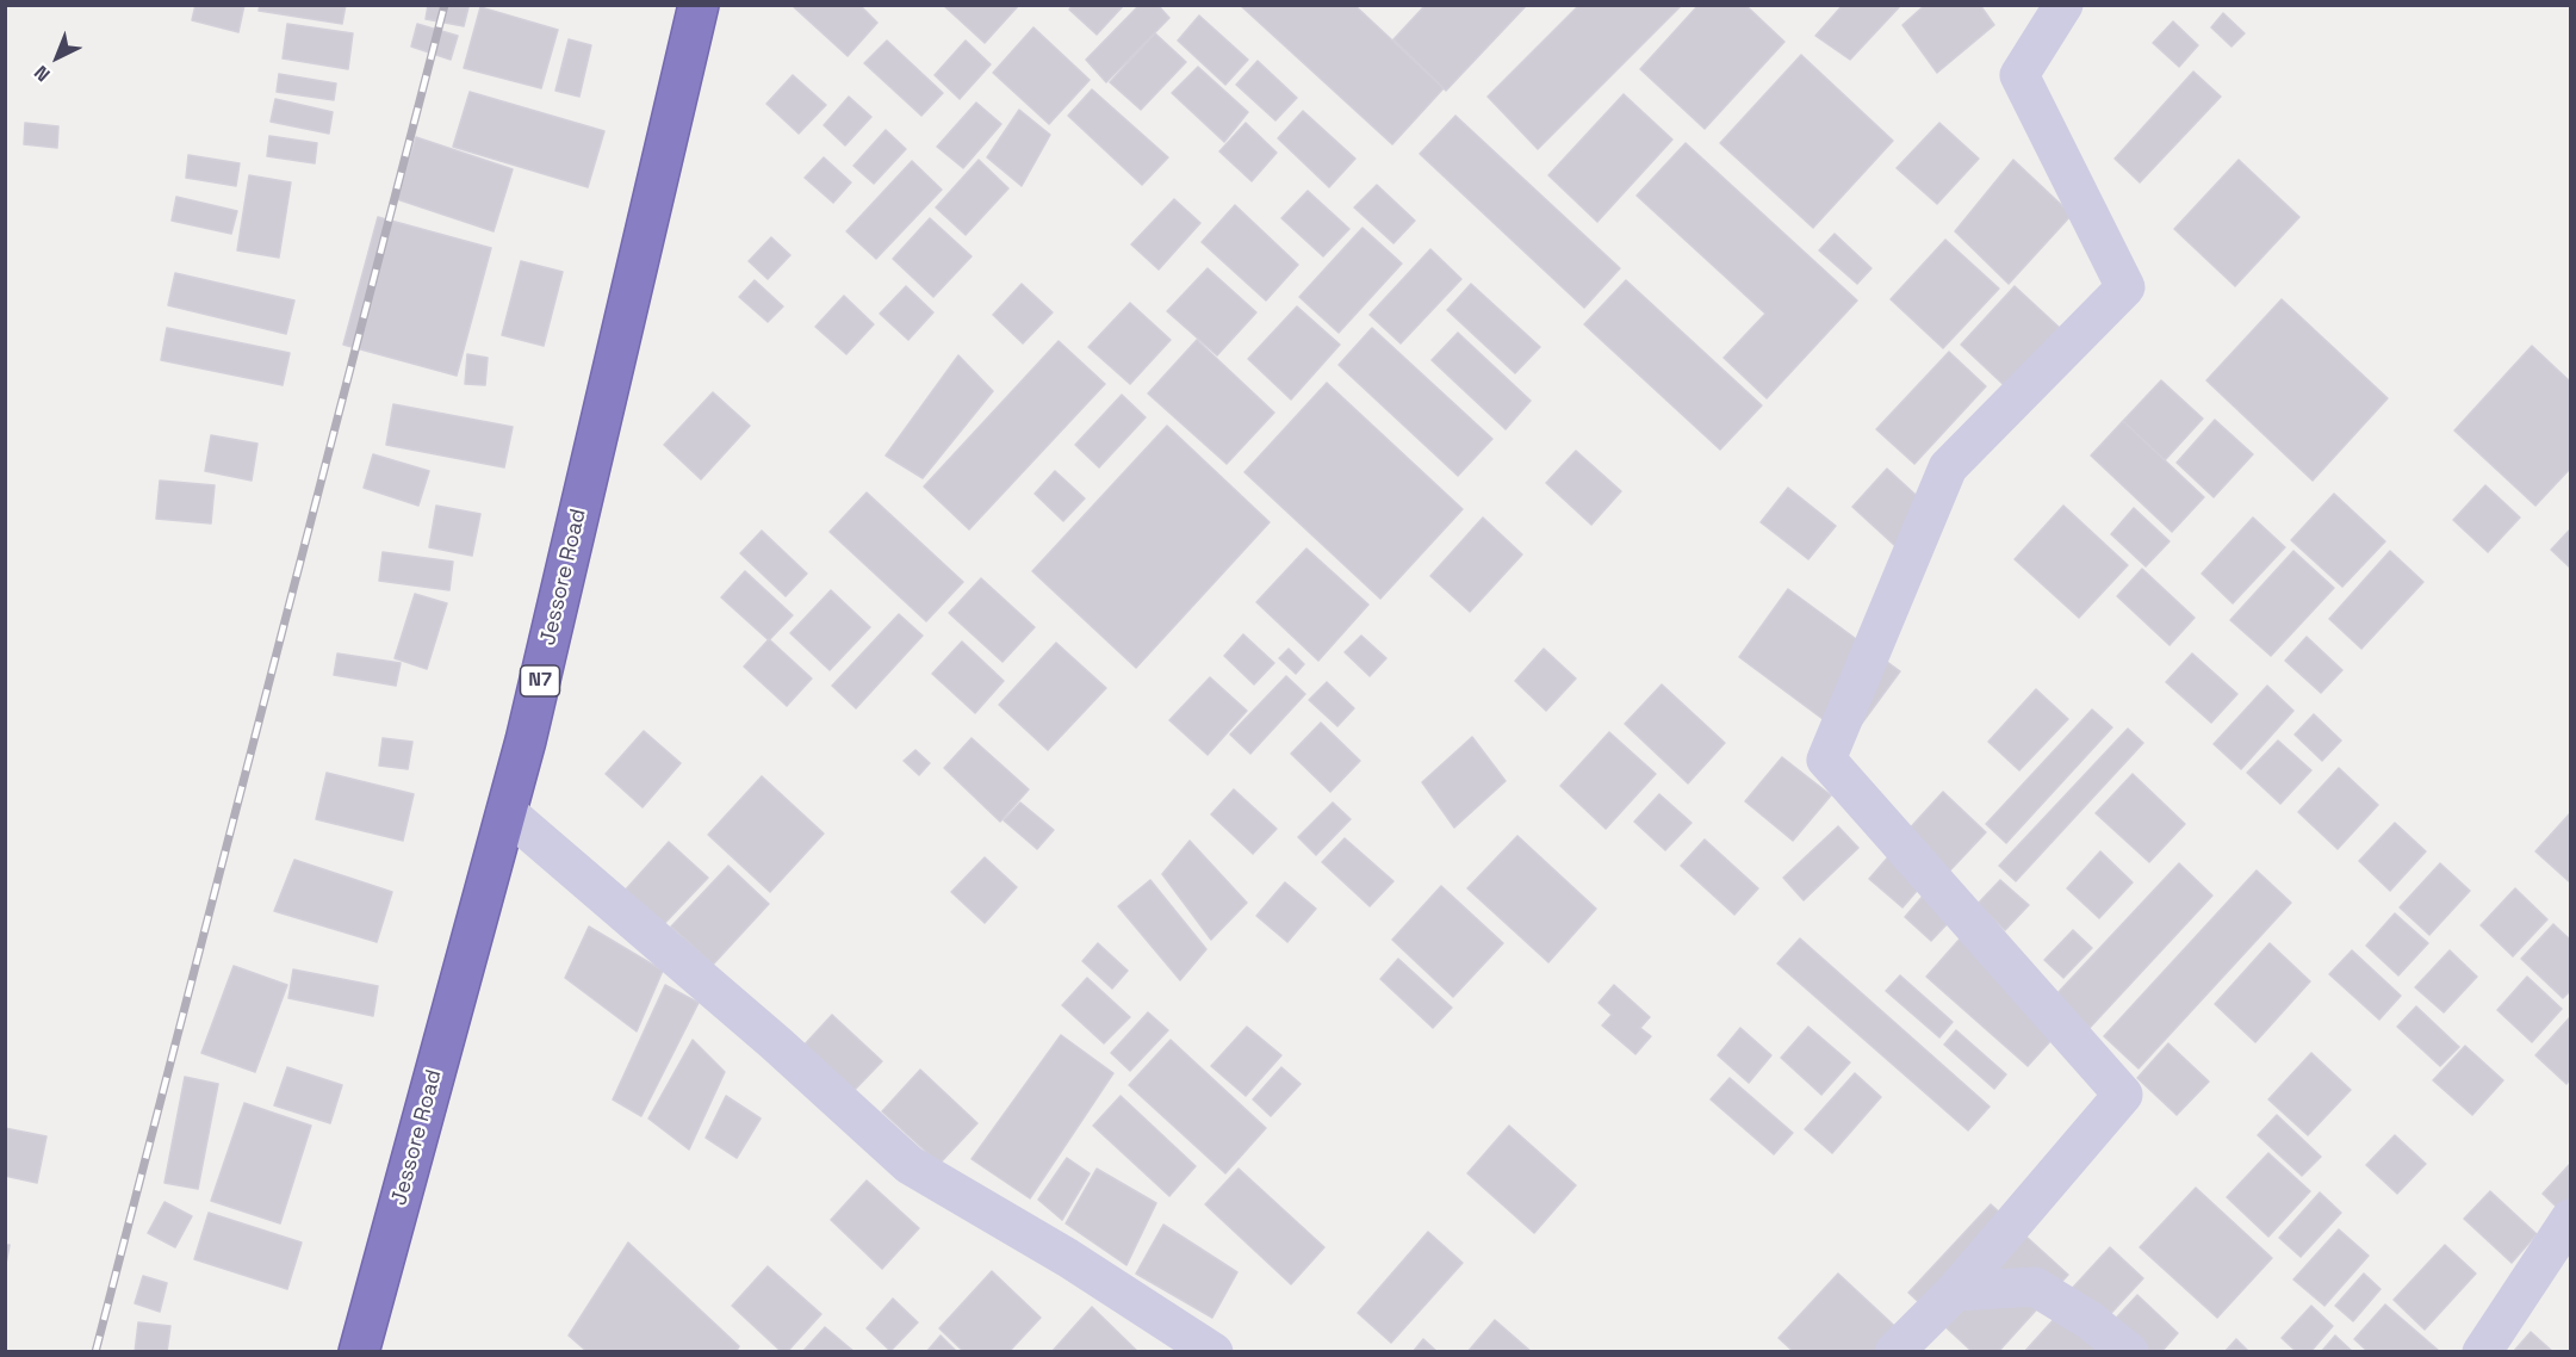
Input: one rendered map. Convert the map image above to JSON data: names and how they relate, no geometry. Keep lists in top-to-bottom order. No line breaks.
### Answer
{"streets":{"highway":["Jessore Road","N7"]},"north":"bottom left"}
